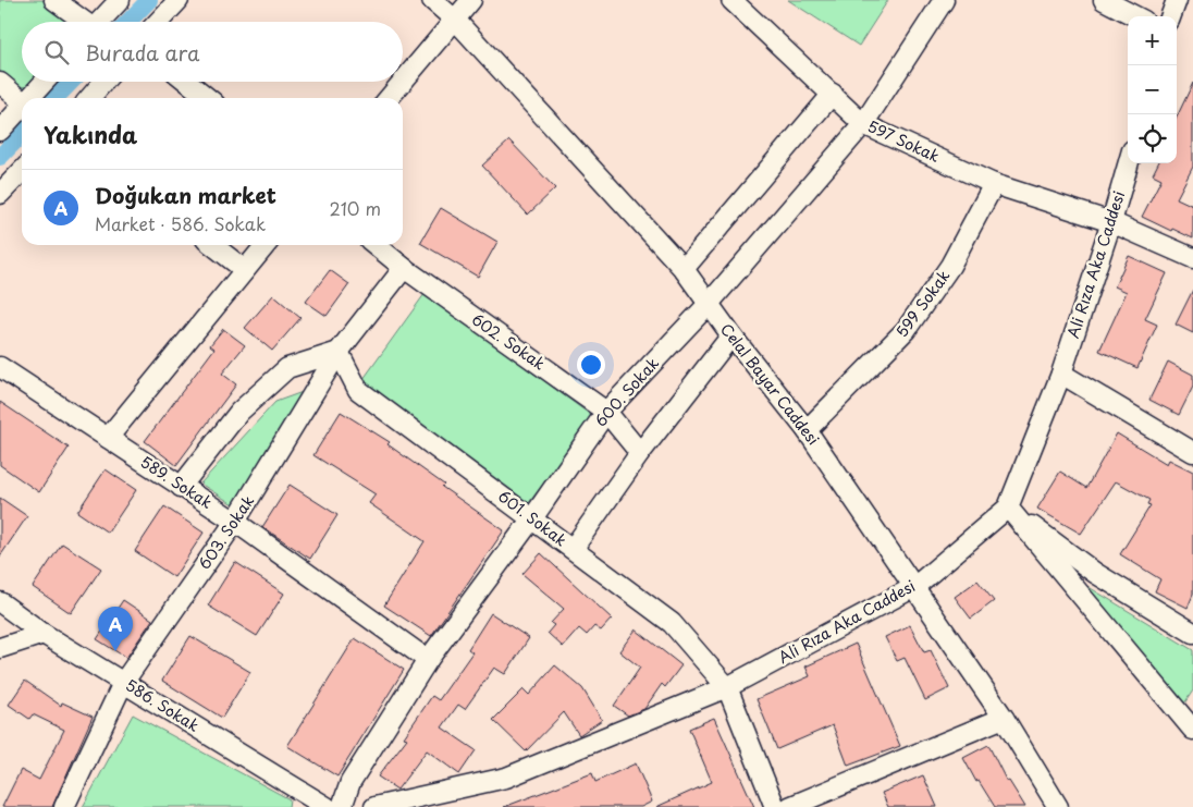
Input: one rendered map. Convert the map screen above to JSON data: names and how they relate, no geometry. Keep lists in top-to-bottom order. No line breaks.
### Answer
{"streets":{"street":["597 Sokak","Ali Rıza Aka Caddesi","599 Sokak","602. Sokak","Celal Bayar Caddesi","600. Sokak","589. Sokak","601. Sokak","603. Sokak","586. Sokak"]},"crossings":[["597 Sokak","Ali Rıza Aka Caddesi"],["597 Sokak","599 Sokak"],["597 Sokak","600. Sokak"],["Ali Rıza Aka Caddesi","Celal Bayar Caddesi"],["Ali Rıza Aka Caddesi","601. Sokak"],["599 Sokak","Celal Bayar Caddesi"],["602. Sokak","600. Sokak"],["602. Sokak","603. Sokak"],["Celal Bayar Caddesi","600. Sokak"],["600. Sokak","589. Sokak"],["600. Sokak","601. Sokak"],["589. Sokak","603. Sokak"],["601. Sokak","603. Sokak"],["603. Sokak","586. Sokak"]],"page":{"map_buttons":["+","−"],"search":"Burada ara","heading":"Yakında","list":[{"mark":"A","name":"Doğukan market","note":"Market · 586. Sokak","value":"210 m"}],"pins":"A"}}
